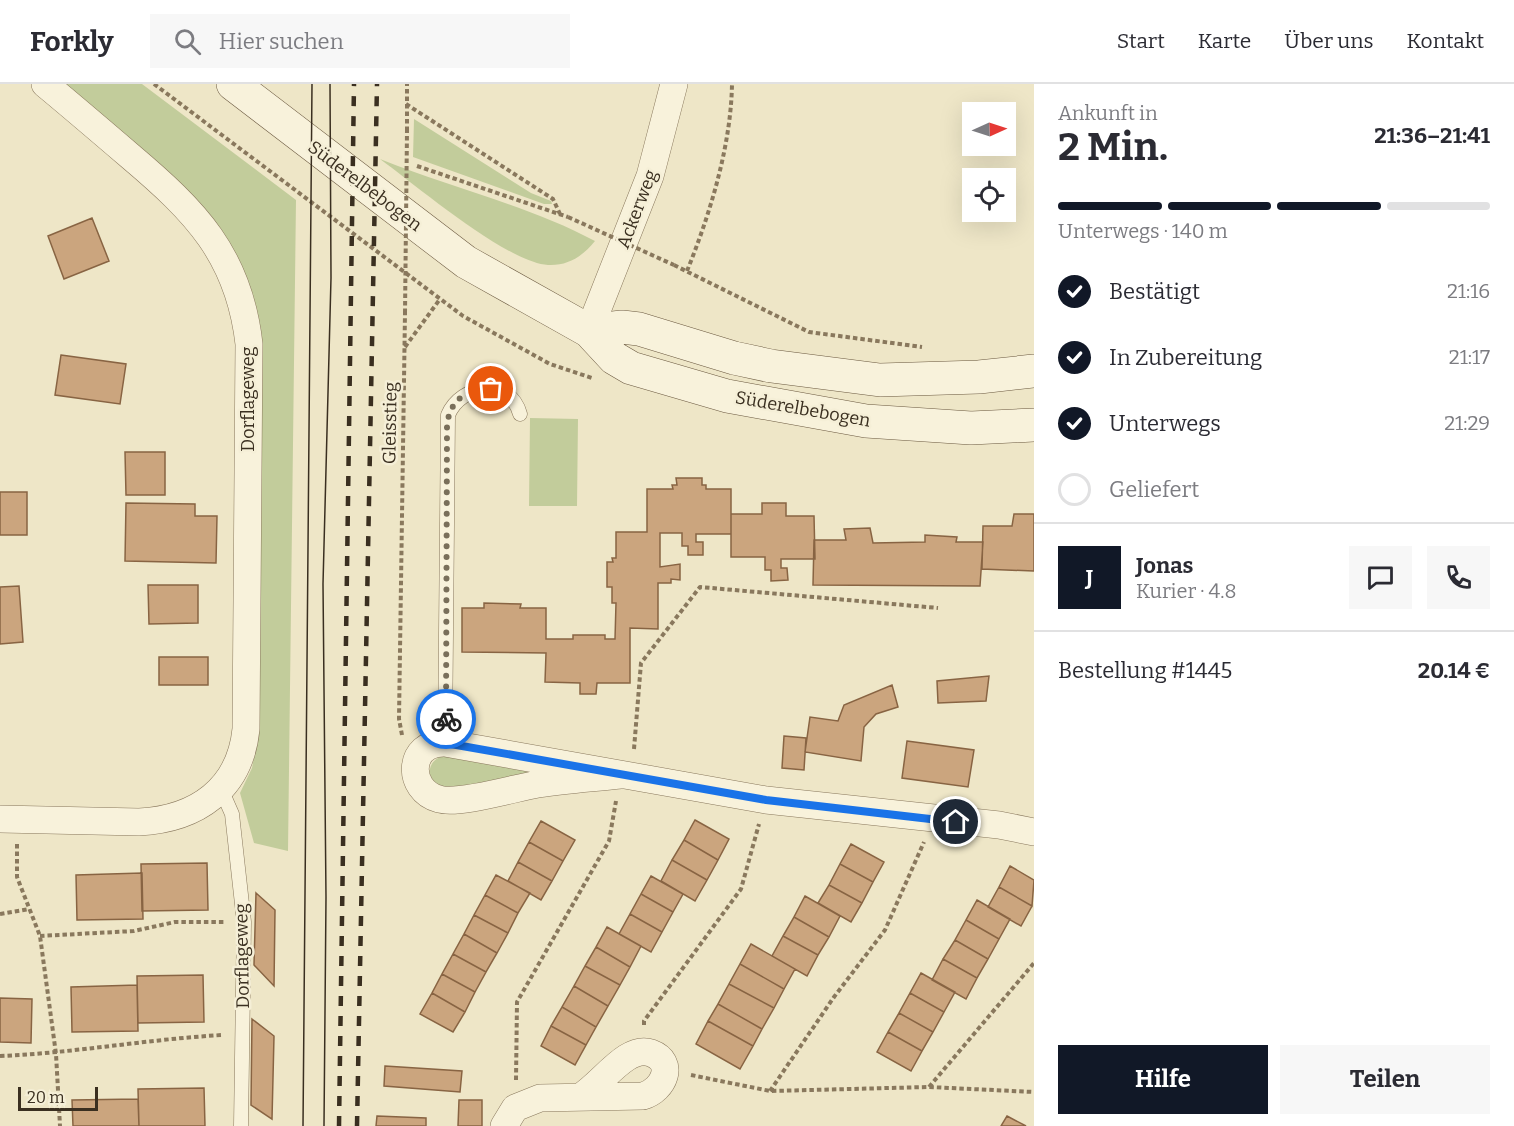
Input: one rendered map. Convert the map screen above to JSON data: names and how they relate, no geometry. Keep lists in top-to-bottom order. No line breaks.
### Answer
{"streets":{"main road":["Süderelbebogen"],"street":["Ackerweg","Dorflageweg"],"path":["Gleisstieg"]},"crossings":[["Süderelbebogen","Ackerweg"]],"scale_bar":"20 m","north":"right","page":{"header":"Forkly","search":"Hier suchen","nav":["Start","Karte","Über uns","Kontakt"],"heading":["2 Min.","Ankunft in","21:36–21:41"],"panel":["Jonas","Kurier · 4.8","Bestellung #1445","20.14 €"],"bar":"Unterwegs · 140 m","list":[["Bestätigt","21:16"],["In Zubereitung","21:17"],["Unterwegs","21:29"],"Geliefert"],"round":"J","buttons":["Hilfe","Teilen"],"scale":"20 m"}}
